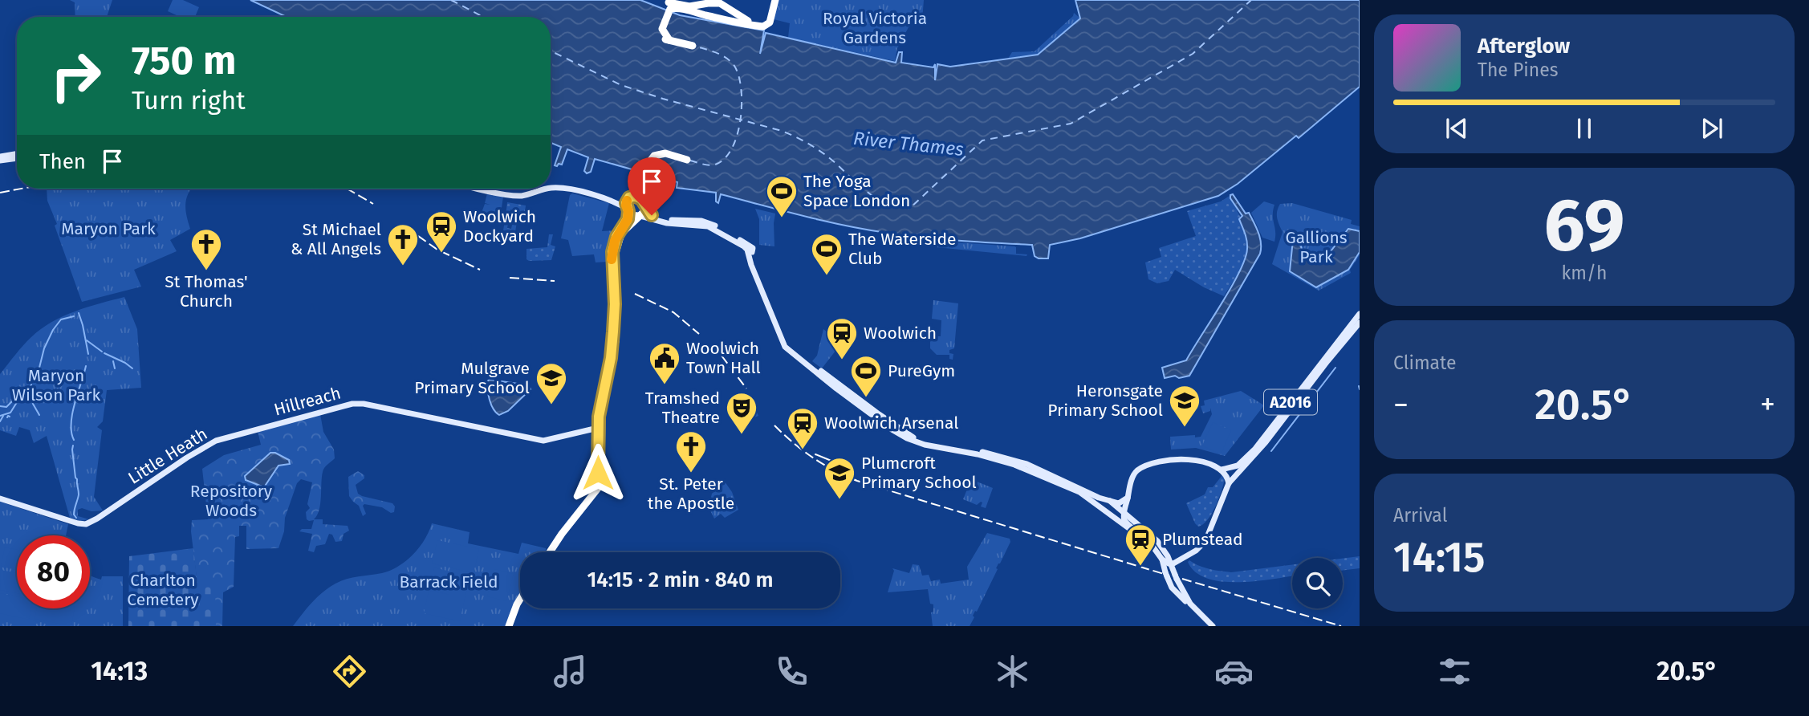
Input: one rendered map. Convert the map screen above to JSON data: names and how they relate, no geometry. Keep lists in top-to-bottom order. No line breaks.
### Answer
{"streets":{"main road":["Hillreach","A2016","Little Heath"]},"crossings":[["Hillreach","Little Heath"]],"water":["River Thames"],"parks":["Royal Victoria Gardens","Maryon Park","Gallions Park","Maryon Wilson Park","Repository Woods","Charlton Cemetery","Barrack Field"],"places":{"sports":["The Yoga Space London","The Waterside Club","PureGym"],"station":["Woolwich Dockyard","Woolwich","Woolwich Arsenal","Plumstead"],"church":["St Michael & All Angels","St Thomas' Church","St. Peter the Apostle"],"public building":["Woolwich Town Hall"],"school or university":["Mulgrave Primary School","Heronsgate Primary School","Plumcroft Primary School"],"theatre":["Tramshed Theatre"]},"page":{"turn":["750 m","Turn right"],"song":["Afterglow","The Pines"],"then":"Then","tile":[["69","km/h"],"Climate",["Arrival","14:15"]],"heat":["−","20.5°","+"],"limit":"80","trip":"14:15 · 2 min · 840 m","tabs":["14:13","20.5°"]}}
